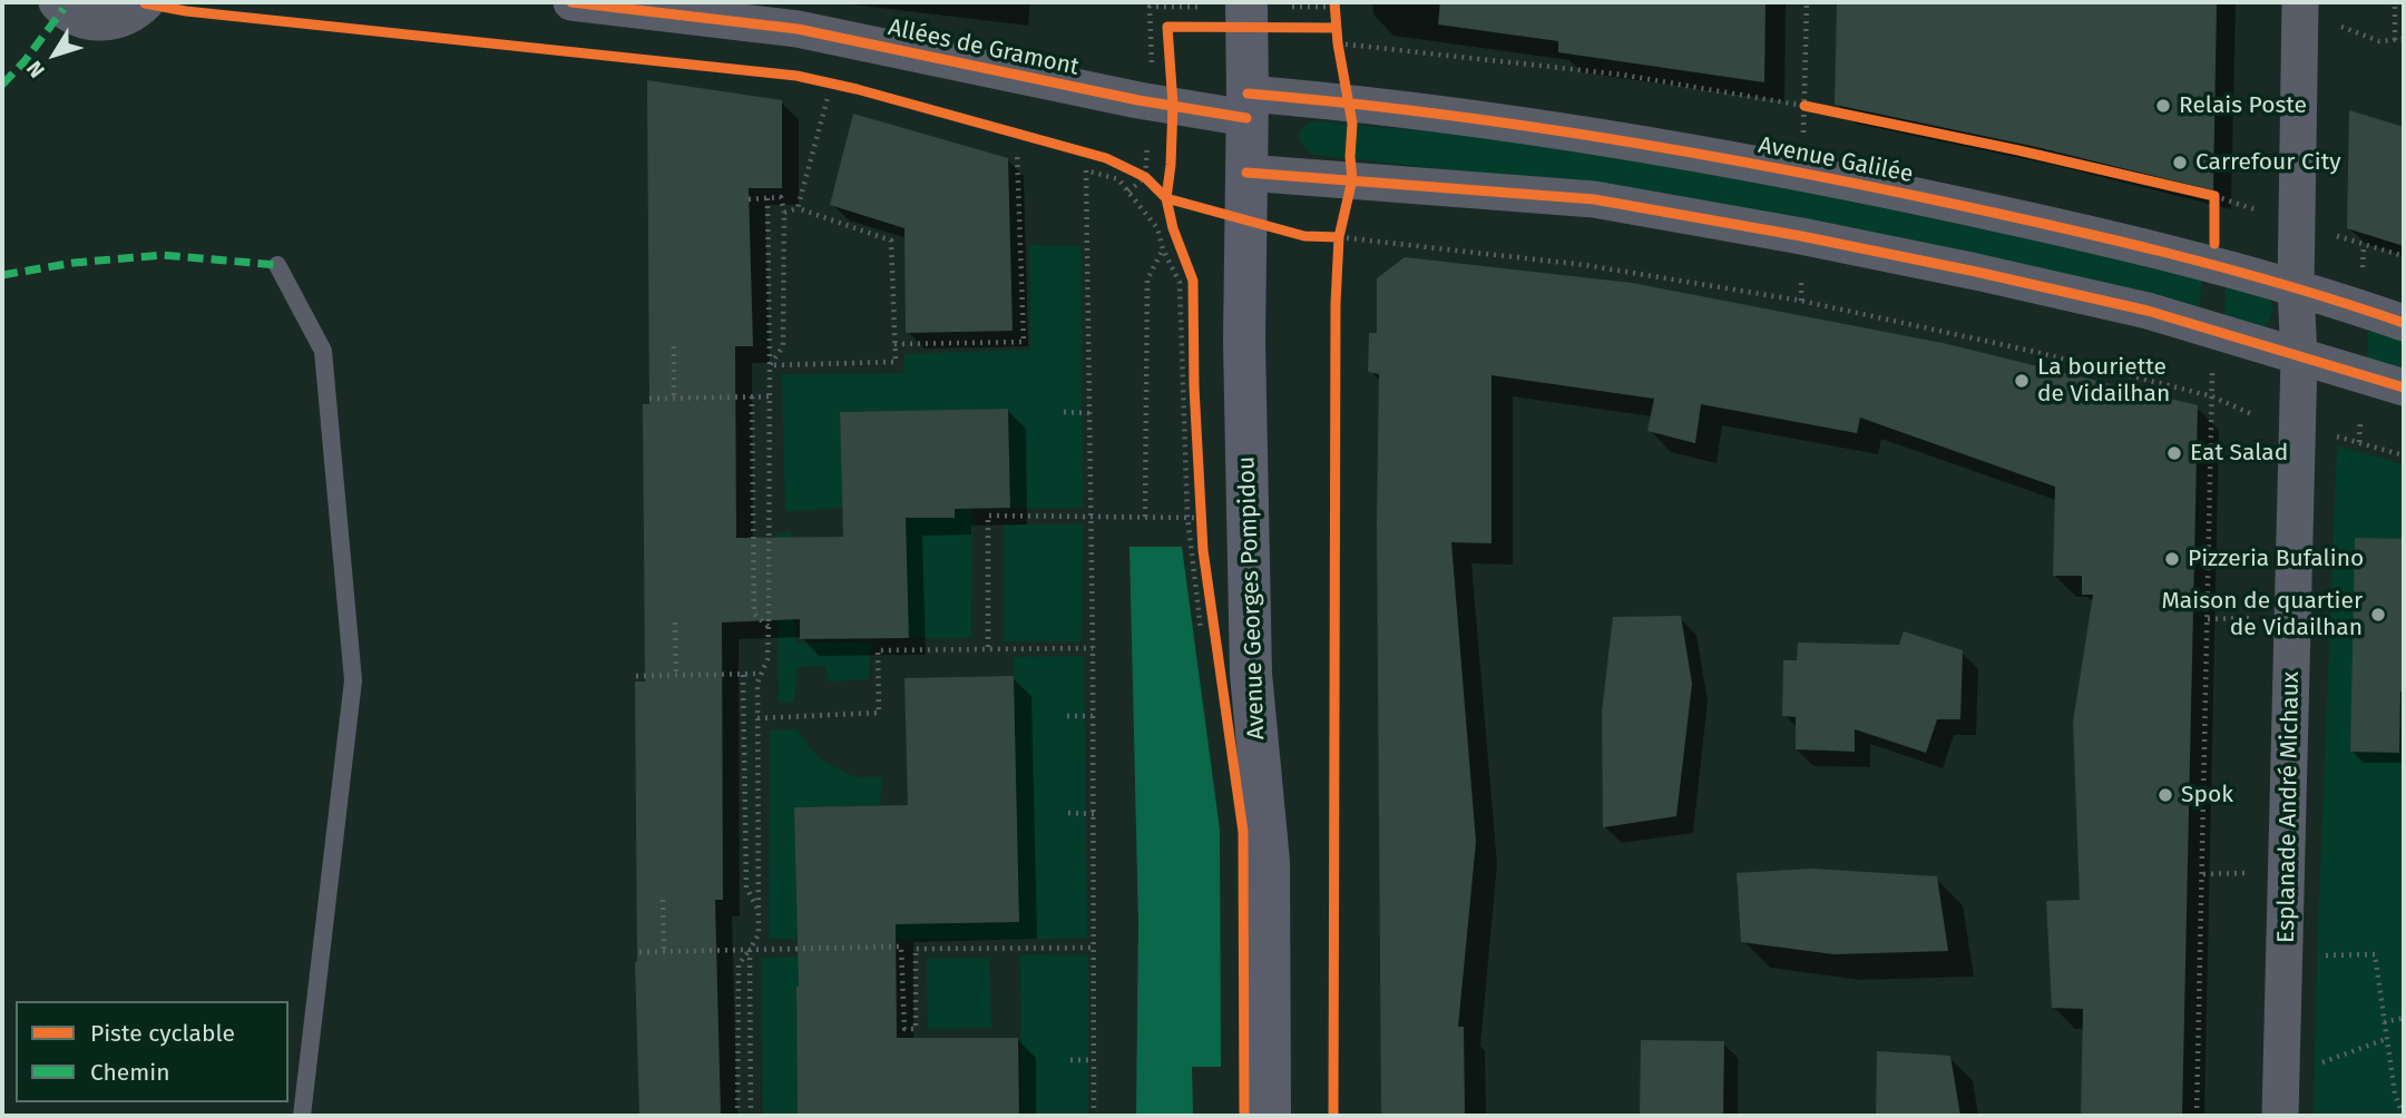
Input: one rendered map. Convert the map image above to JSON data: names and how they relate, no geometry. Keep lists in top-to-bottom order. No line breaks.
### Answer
{"streets":{"main road":["Avenue Georges Pompidou"],"street":["Allées de Gramont","Avenue Galilée","Esplanade André Michaux"]},"crossings":[["Allées de Gramont","Avenue Galilée"],["Allées de Gramont","Avenue Georges Pompidou"],["Avenue Galilée","Avenue Georges Pompidou"],["Avenue Galilée","Esplanade André Michaux"]],"places":["Relais Poste","Carrefour City","La bouriette de Vidailhan","Eat Salad","Pizzeria Bufalino","Maison de quartier de Vidailhan","Spok"],"legend":["Piste cyclable","Chemin"],"north":"bottom left"}
